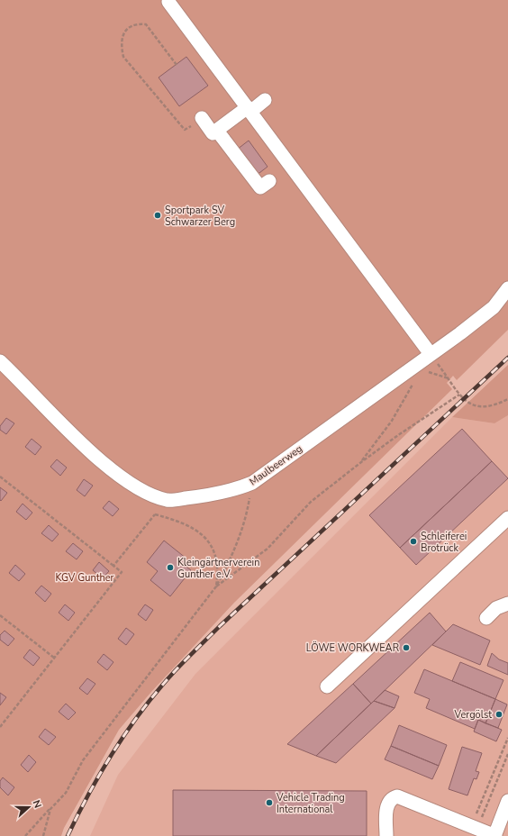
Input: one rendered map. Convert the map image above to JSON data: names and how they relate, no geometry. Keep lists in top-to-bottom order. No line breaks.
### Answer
{"streets":{"street":["Maulbeerweg"]},"parks":["KGV Gunther"],"places":["Sportpark SV Schwarzer Berg","Schleiferei Brotrück","Kleingärtnerverein Gunther e.V.","LÖWE WORKWEAR","Vergölst","Vehicle Trading International"],"north":"right"}
